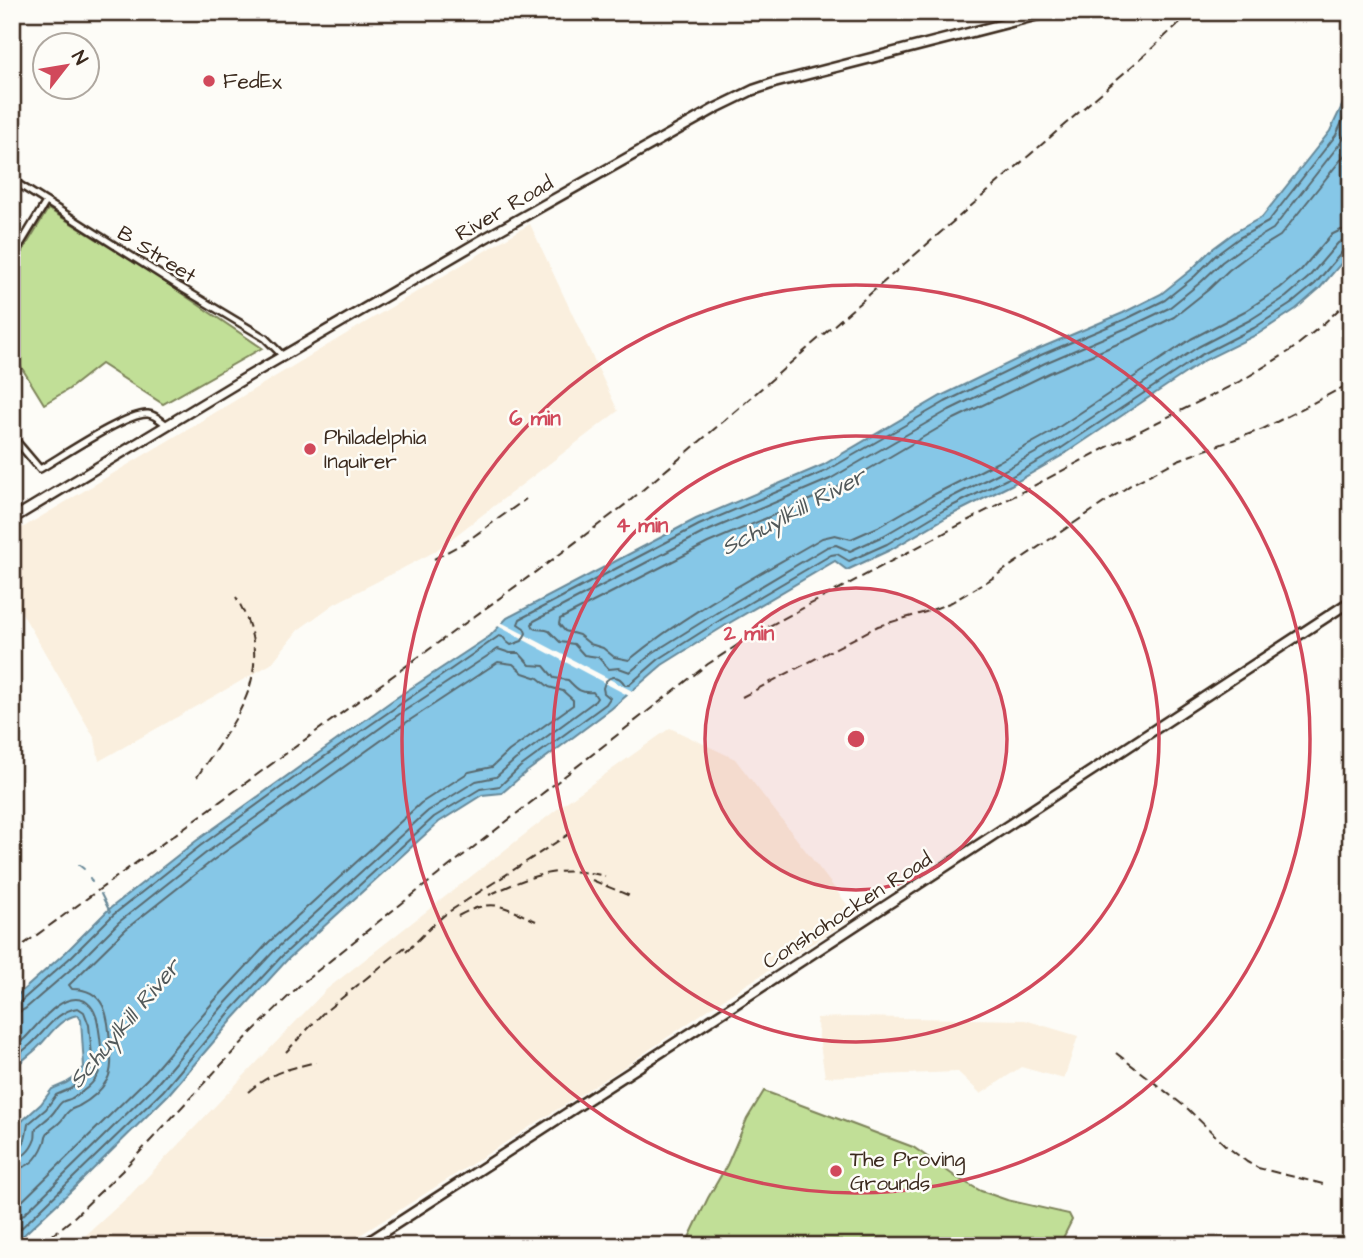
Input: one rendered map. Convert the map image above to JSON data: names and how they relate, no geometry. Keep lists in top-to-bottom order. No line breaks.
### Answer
{"streets":{"main road":["River Road","Conshohocken Road"],"street":["B Street"]},"crossings":[["River Road","B Street"]],"water":["Schuylkill River"],"places":["FedEx","Philadelphia Inquirer","The Proving Grounds"],"north":"top right","rings":["6 min","4 min","2 min"]}
